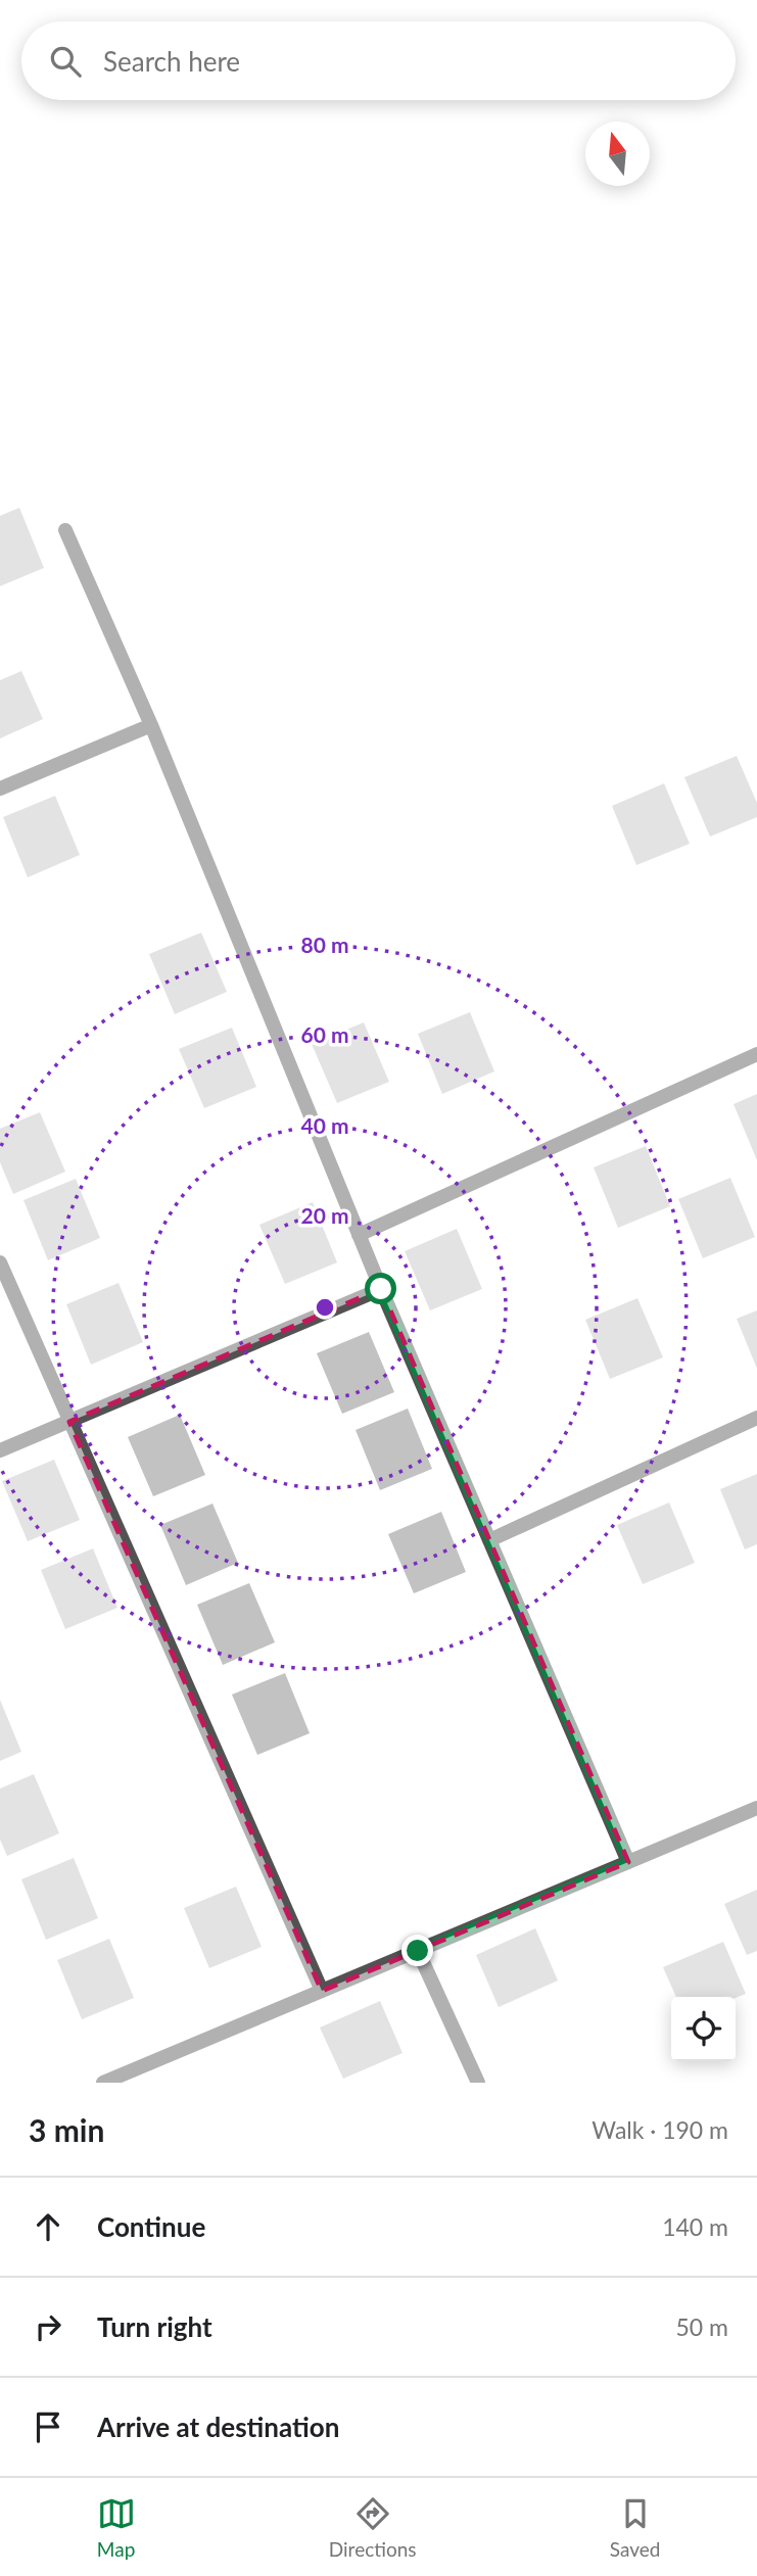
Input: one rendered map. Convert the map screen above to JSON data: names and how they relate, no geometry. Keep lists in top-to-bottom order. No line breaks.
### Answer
{"north":"top","page":{"search":"Search here","heading":["3 min","Walk · 190 m"],"list":[["Continue","140 m"],["Turn right","50 m"],"Arrive at destination"],"nav":["Map","Directions","Saved"]},"rings":["80 m","60 m","40 m","20 m"]}
